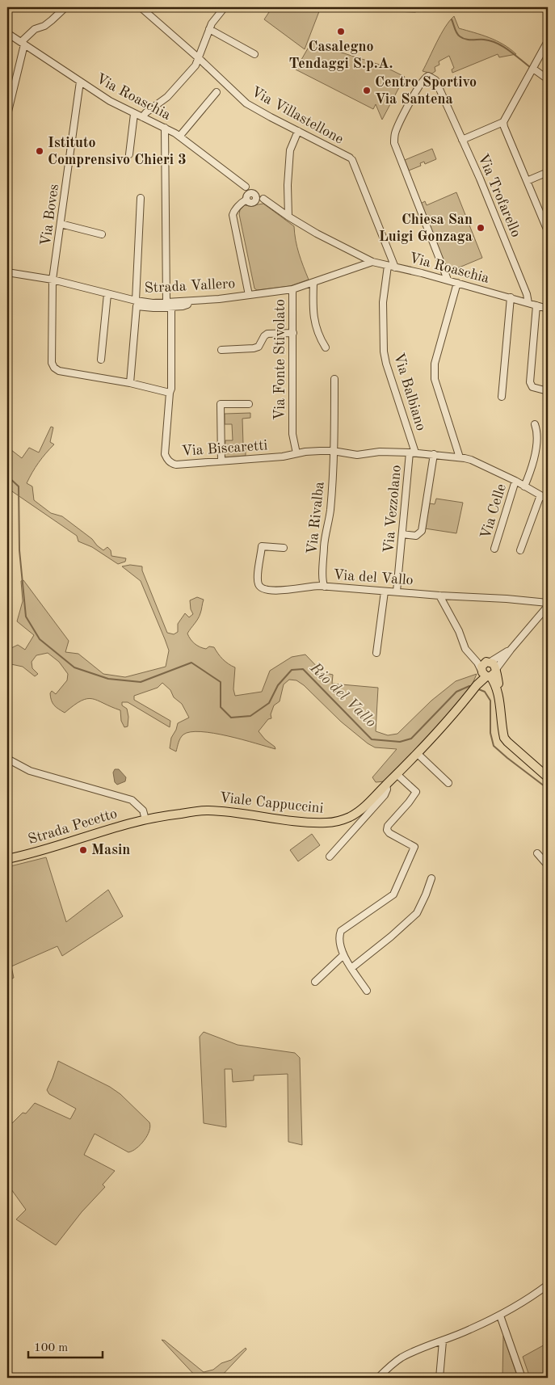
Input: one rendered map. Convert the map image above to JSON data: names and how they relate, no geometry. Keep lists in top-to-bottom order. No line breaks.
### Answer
{"streets":{"main road":["Viale Cappuccini","Strada Pecetto"],"street":["Via Roaschia","Via Villastellone","Via Trofarello","Via Boves","Strada Vallero","Via Fonte Stivolato","Via Balbiano","Via Biscaretti","Via Vezzolano","Via Celle","Via Rivalba","Via del Vallo"]},"crossings":[["Via Roaschia","Via Villastellone"],["Via Roaschia","Via Trofarello"],["Via Roaschia","Via Boves"],["Via Roaschia","Strada Vallero"],["Via Roaschia","Via Balbiano"],["Via Boves","Strada Vallero"],["Strada Vallero","Via Fonte Stivolato"],["Via Fonte Stivolato","Via Biscaretti"],["Via Balbiano","Via Biscaretti"],["Via Balbiano","Via Vezzolano"],["Via Biscaretti","Via Vezzolano"],["Via Biscaretti","Via Celle"],["Via Biscaretti","Via Rivalba"],["Via Vezzolano","Via del Vallo"],["Via Rivalba","Via del Vallo"],["Viale Cappuccini","Strada Pecetto"]],"water":["Rio del Vallo"],"places":["Casalegno Tendaggi S.p.A.","Centro Sportivo Via Santena","Istituto Comprensivo Chieri 3","Chiesa San Luigi Gonzaga","Masin"],"scale_bar":"100 m"}
